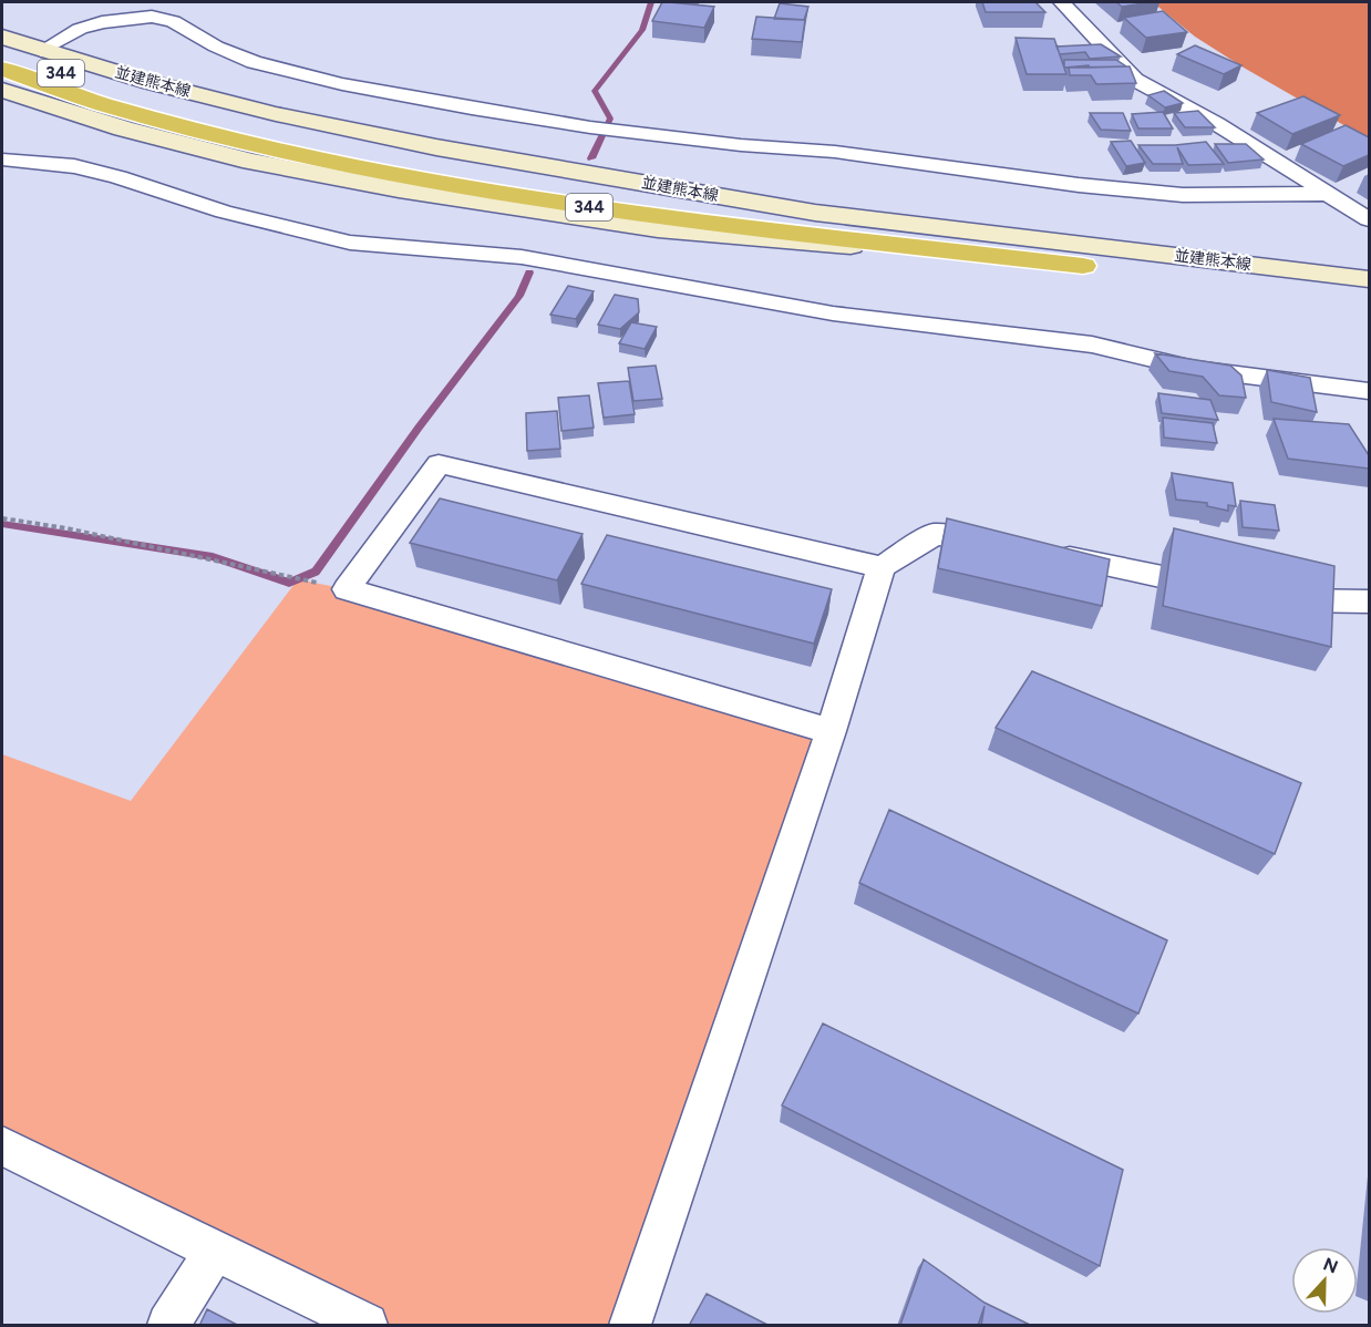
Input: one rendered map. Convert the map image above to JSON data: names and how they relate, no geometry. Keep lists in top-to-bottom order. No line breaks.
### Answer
{"streets":{"highway":["344"],"main road":["並建熊本線"]},"crossings":[["344","並建熊本線"]],"north":"top"}
